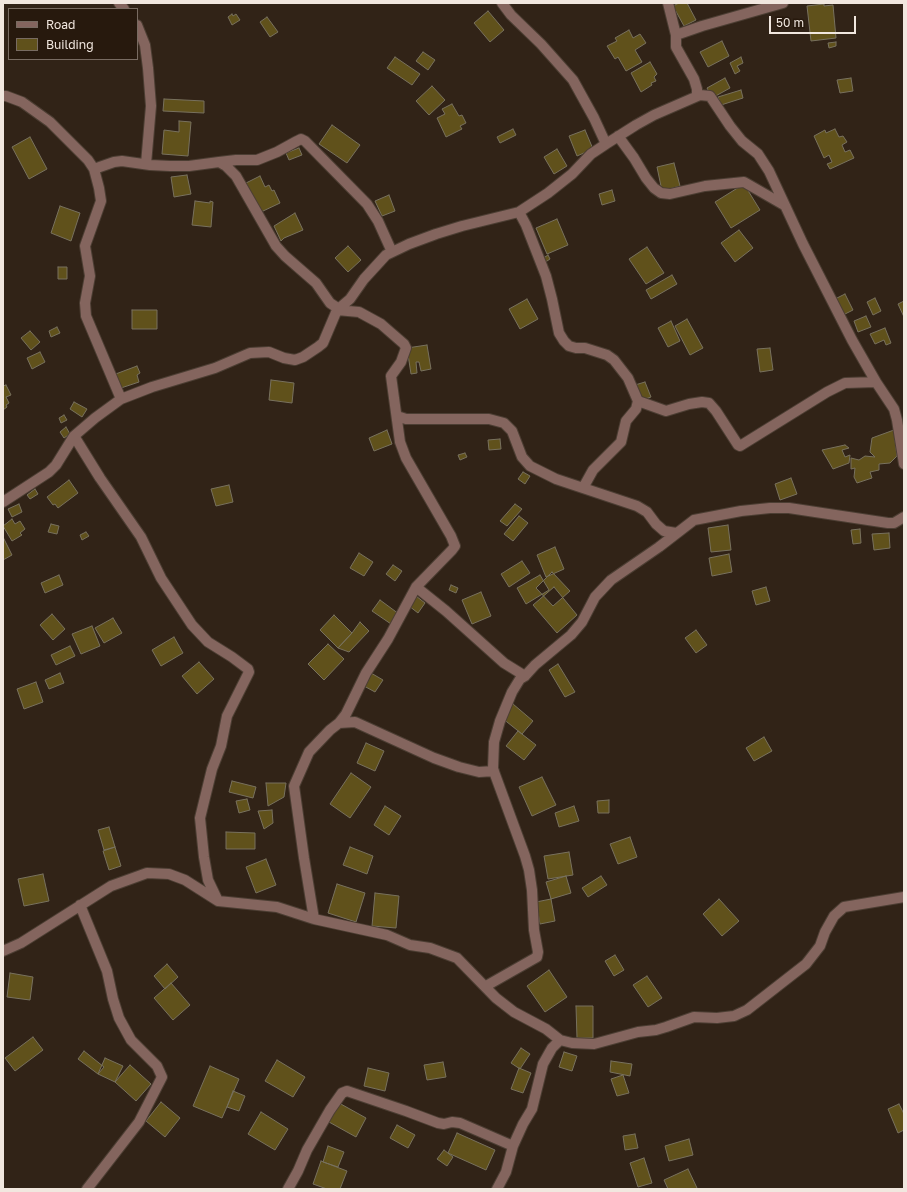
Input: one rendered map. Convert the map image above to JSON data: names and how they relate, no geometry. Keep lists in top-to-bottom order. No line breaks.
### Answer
{"legend":["Road","Building"],"scale_bar":"50 m"}
